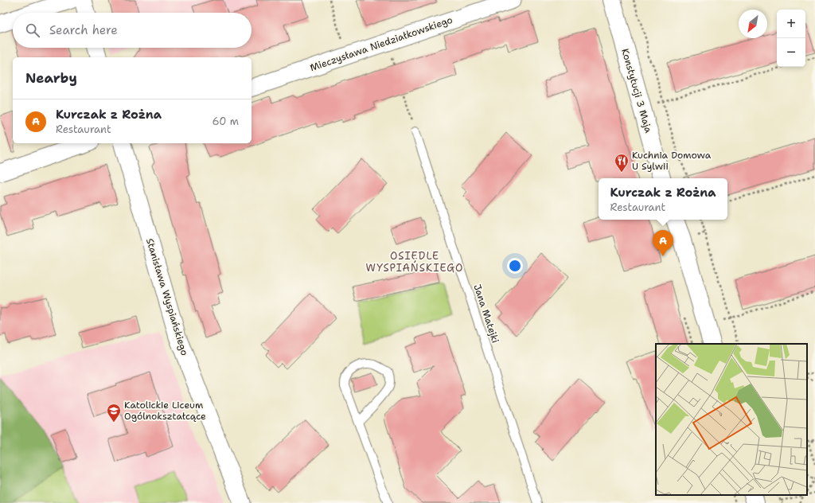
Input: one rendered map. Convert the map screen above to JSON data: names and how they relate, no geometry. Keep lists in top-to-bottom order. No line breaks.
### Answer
{"streets":{"street":["Mieczysława Niedziałkowskiego","Konstytucji 3 Maja","Stanisława Wyspiańskiego"],"lane":["Jana Matejki"]},"districts":["OSIEDLE WYSPIAŃSKIEGO"],"places":{"restaurant":["Kuchnia Domowa U Sylwii"],"school or university":["Katolickie Liceum Ogólnokształcące"]},"north":"bottom left","page":{"map_buttons":["+","−"],"search":"Search here","heading":"Nearby","list":[{"mark":"A","name":"Kurczak z Rożna","note":"Restaurant","value":"60 m"}],"popup":["Kurczak z Rożna","Restaurant"],"pins":"A"}}
